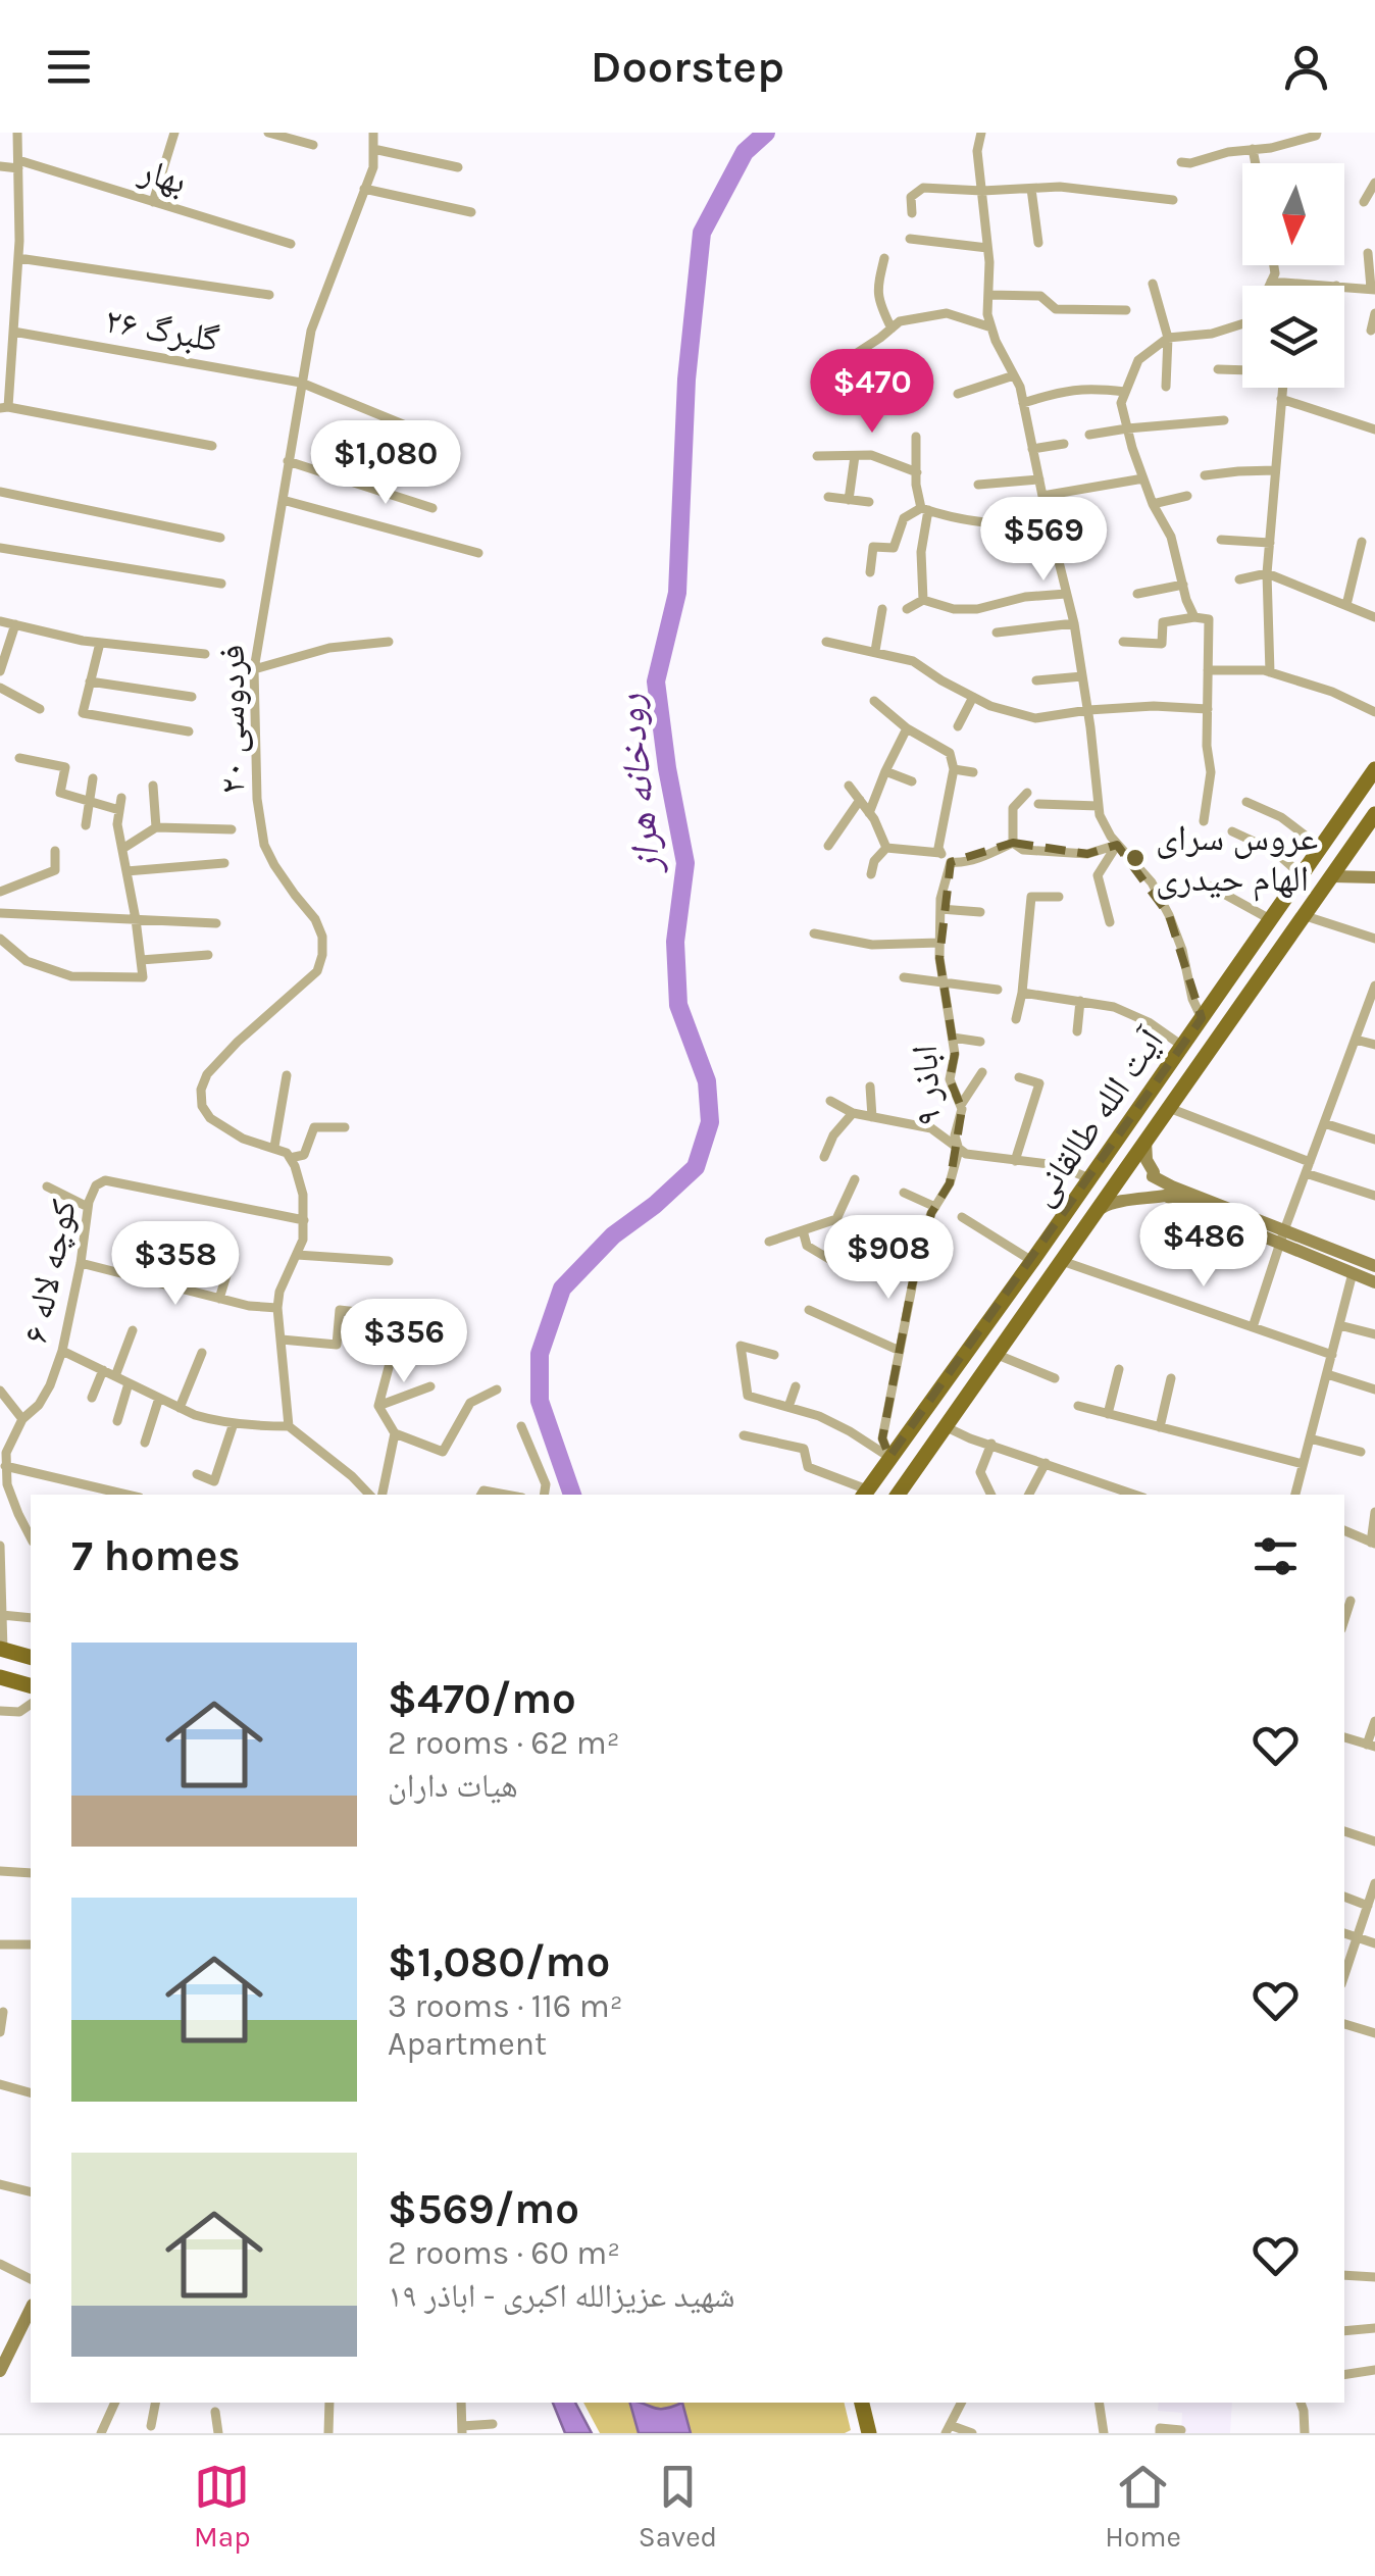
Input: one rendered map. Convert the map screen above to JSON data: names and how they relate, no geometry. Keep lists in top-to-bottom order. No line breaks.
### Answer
{"streets":{"main road":["آیت الله طالقانی"],"street":["بهار","گلبرگ ۲۶","فردوسی ۲۰","اباذر ۹","کوچه لاله ۶"]},"crossings":[["گلبرگ ۲۶","فردوسی ۲۰"],["اباذر ۹","آیت الله طالقانی"]],"water":["رودخانه هراز"],"places":["عروس سرای الهام حیدری"],"north":"bottom","page":{"header":"Doorstep","price":["$470","$1,080","$569","$486","$908","$358","$356"],"heading":"7 homes","list":[{"name":"$470/mo","note":"2 rooms · 62 m² · هیات داران"},{"name":"$1,080/mo","note":"3 rooms · 116 m² · Apartment"},{"name":"$569/mo","note":"2 rooms · 60 m² · شهید عزیزالله اکبری - اباذر ۱۹"}],"tabs":["Map","Saved","Home"]}}
